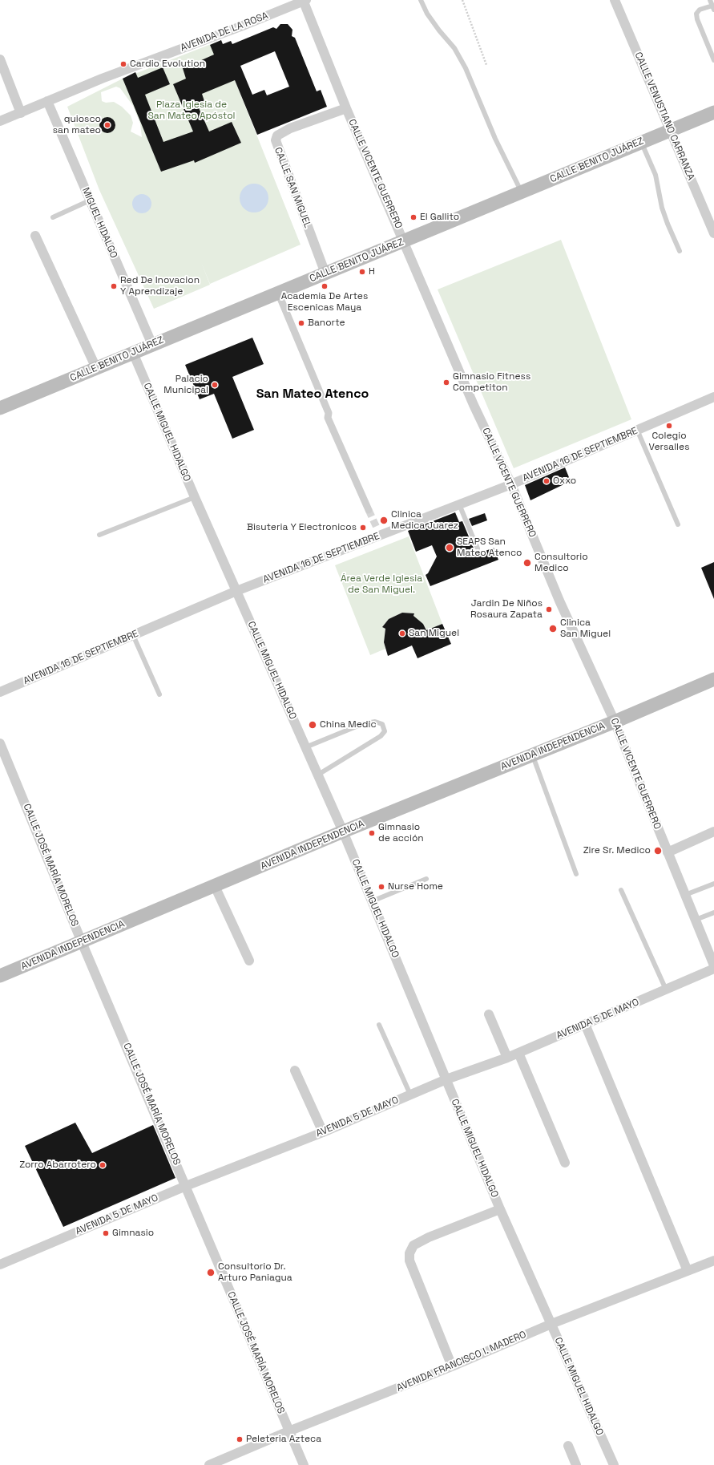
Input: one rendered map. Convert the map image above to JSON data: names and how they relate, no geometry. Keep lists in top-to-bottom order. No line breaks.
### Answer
{"streets":{"main road":["CALLE BENITO JUÁREZ","AVENIDA INDEPENDENCIA"],"street":["AVENIDA DE LA ROSA","CALLE VENUSTIANO CARRANZA","CALLE VICENTE GUERRERO","CALLE SAN MIGUEL","MIGUEL HIDALGO","CALLE MIGUEL HIDALGO","AVENIDA 16 DE SEPTIEMBRE","CALLE JOSÉ MARÍA MORELOS","AVENIDA 5 DE MAYO","AVENIDA FRANCISCO I. MADERO"]},"crossings":[["AVENIDA DE LA ROSA","CALLE VICENTE GUERRERO"],["AVENIDA DE LA ROSA","MIGUEL HIDALGO"],["CALLE VENUSTIANO CARRANZA","CALLE BENITO JUÁREZ"],["CALLE BENITO JUÁREZ","CALLE VICENTE GUERRERO"],["CALLE BENITO JUÁREZ","CALLE SAN MIGUEL"],["CALLE BENITO JUÁREZ","MIGUEL HIDALGO"],["CALLE BENITO JUÁREZ","CALLE MIGUEL HIDALGO"],["CALLE VICENTE GUERRERO","CALLE SAN MIGUEL"],["CALLE VICENTE GUERRERO","AVENIDA 16 DE SEPTIEMBRE"],["CALLE VICENTE GUERRERO","AVENIDA INDEPENDENCIA"],["CALLE MIGUEL HIDALGO","AVENIDA 16 DE SEPTIEMBRE"],["CALLE MIGUEL HIDALGO","AVENIDA INDEPENDENCIA"],["CALLE MIGUEL HIDALGO","AVENIDA 5 DE MAYO"],["CALLE MIGUEL HIDALGO","AVENIDA FRANCISCO I. MADERO"],["AVENIDA INDEPENDENCIA","CALLE JOSÉ MARÍA MORELOS"],["CALLE JOSÉ MARÍA MORELOS","AVENIDA 5 DE MAYO"],["CALLE JOSÉ MARÍA MORELOS","AVENIDA FRANCISCO I. MADERO"]],"districts":["San Mateo Atenco"],"parks":["Plaza Iglesia de San Mateo Apóstol","Área Verde Iglesia de San Miguel."],"places":["Cardio Evolution","quiosco san mateo","El Gallito","H","Red De Inovacion Y Aprendizaje","Academia De Artes Escenicas Maya","Banorte","Gimnasio Fitness Competiton","Palacio Municipal","Colegio Versalles","Oxxo","Clinica Medica Juarez","Bisuteria Y Electronicos","SEAPS San Mateo Atenco","Consultorio Medico","Jardin De Niños Rosaura Zapata","Clinica San Miguel","San Miguel","China Medic","Gimnasio de acción","Zire Sr. Medico","Nurse Home","Zorro Abarrotero","Gimnasio","Consultorio Dr. Arturo Paniagua","Peleteria Azteca"]}
